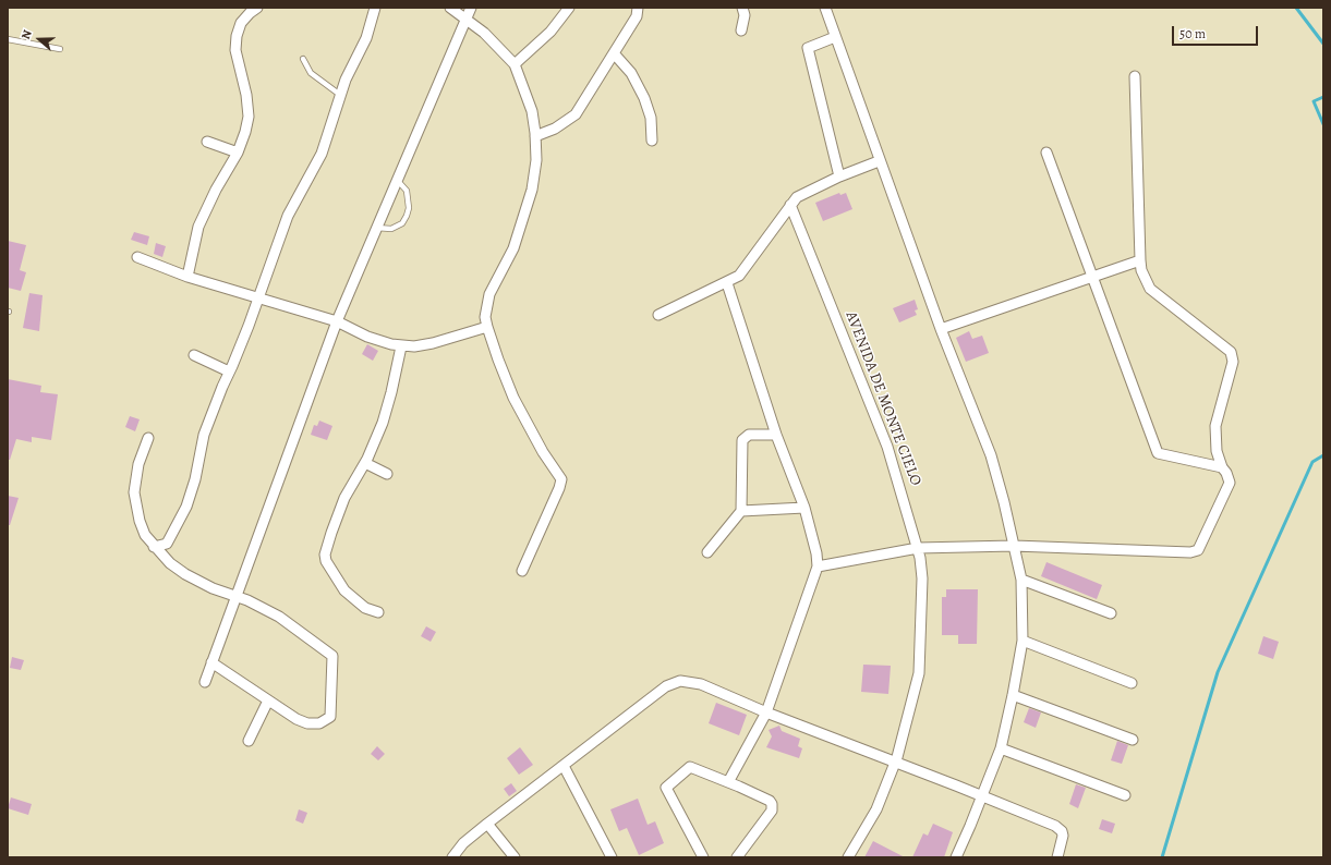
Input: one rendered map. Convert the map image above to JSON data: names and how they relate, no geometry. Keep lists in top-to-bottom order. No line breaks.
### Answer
{"streets":{"street":["AVENIDA DE MONTE CIELO"]},"scale_bar":"50 m","north":"left"}
